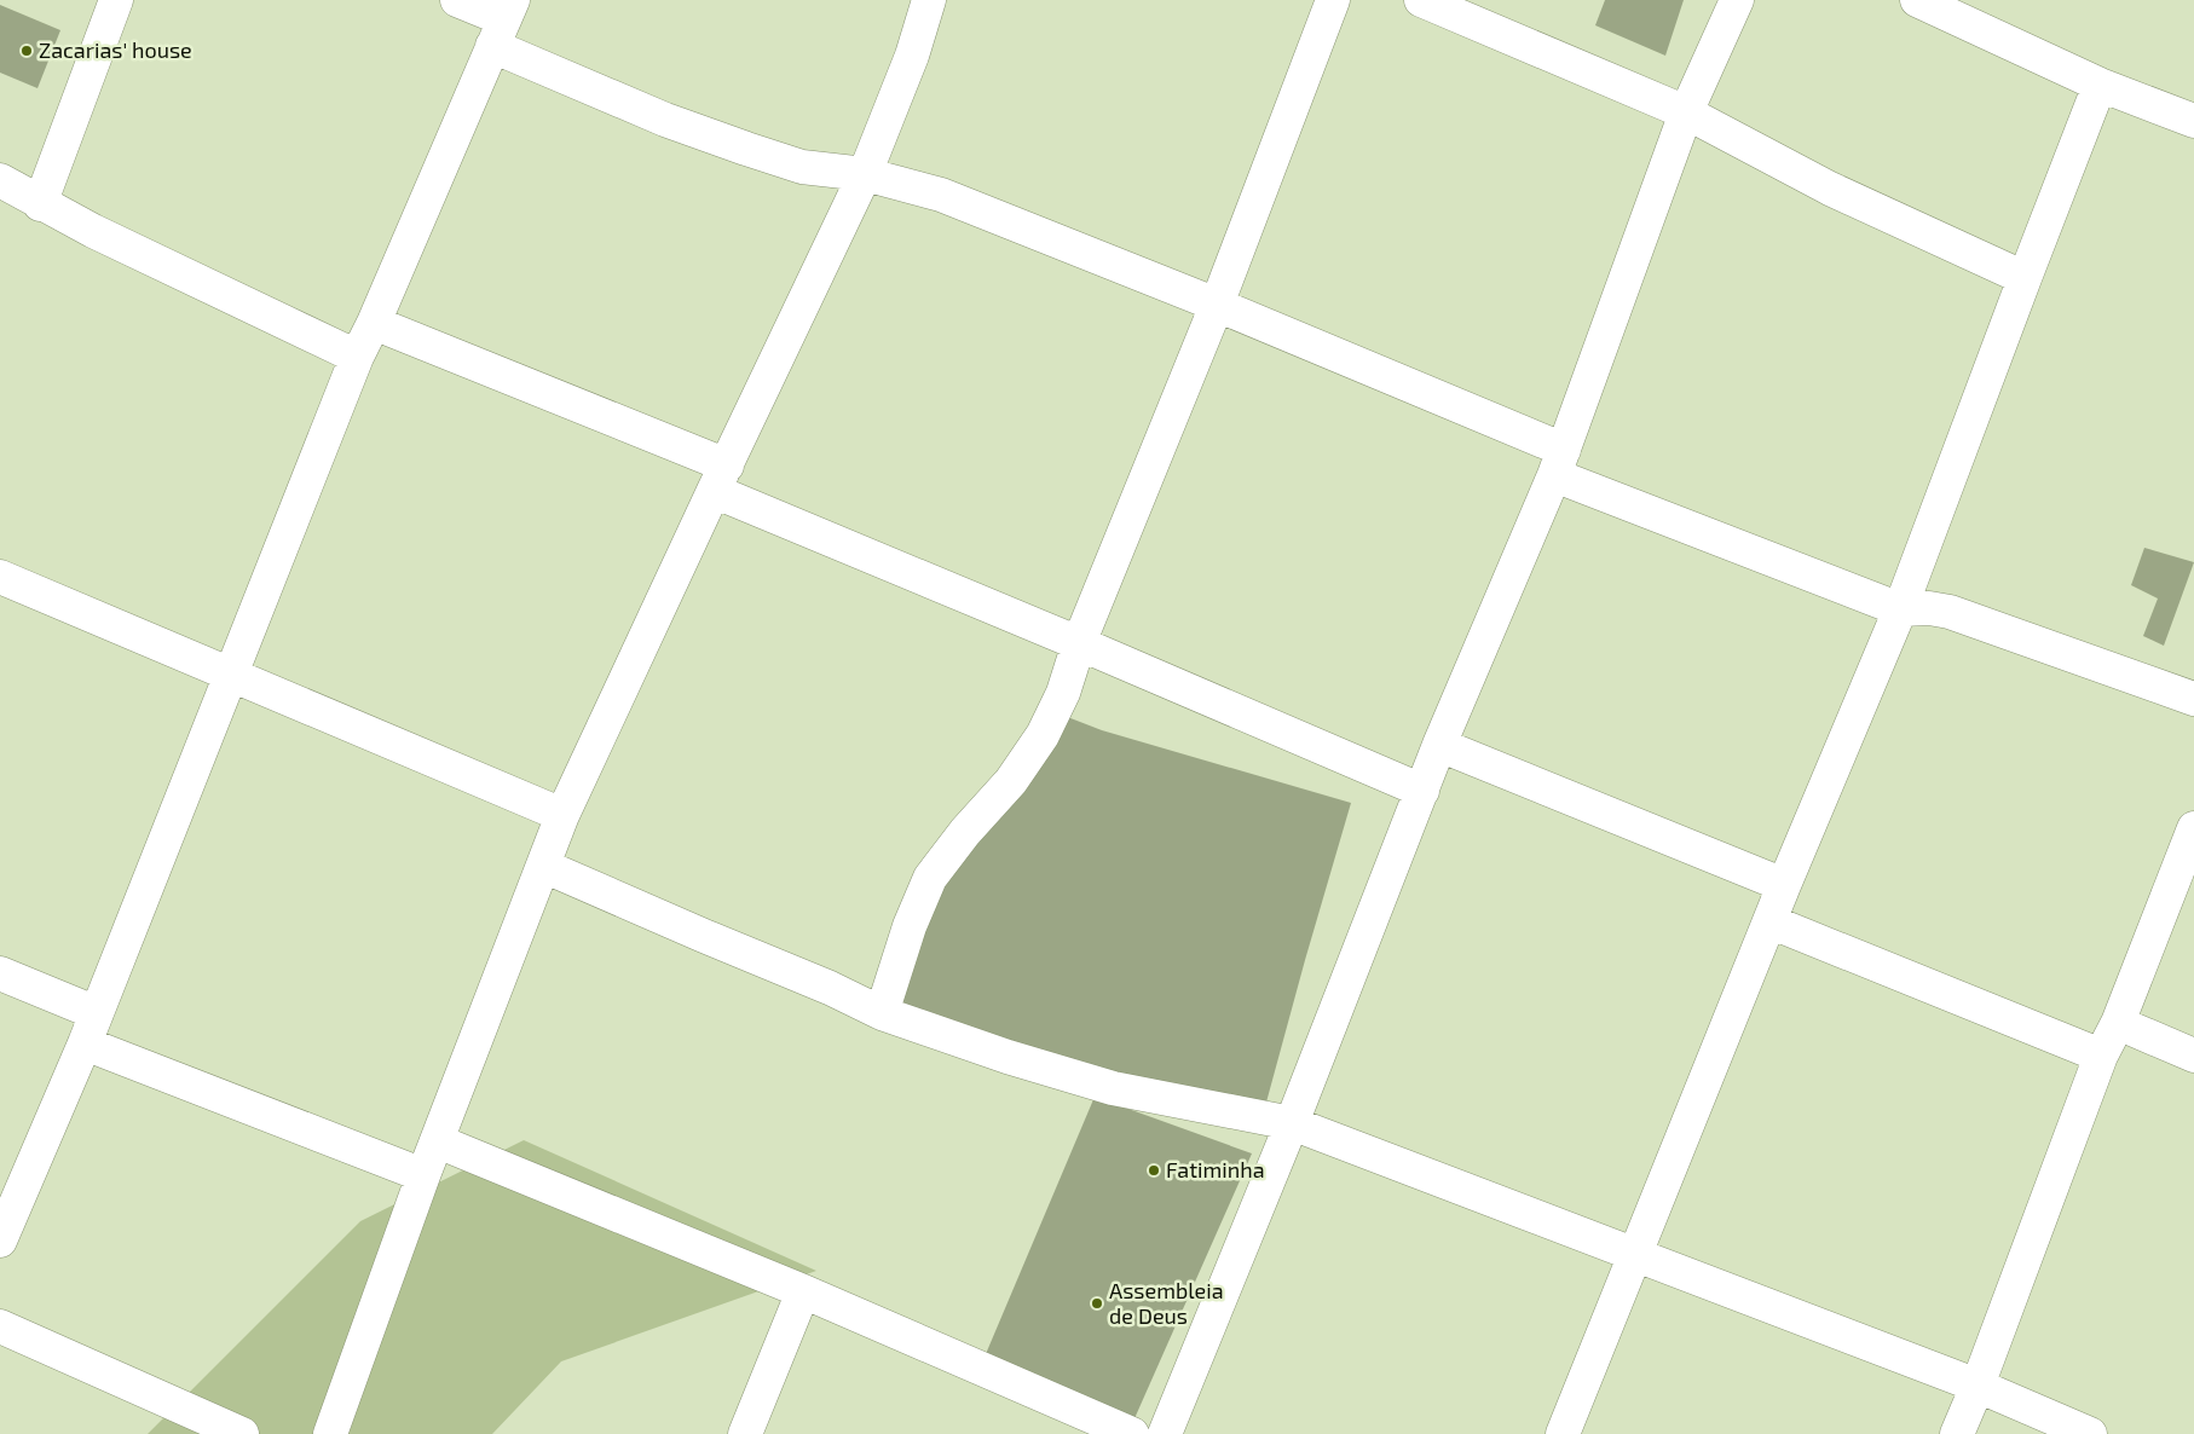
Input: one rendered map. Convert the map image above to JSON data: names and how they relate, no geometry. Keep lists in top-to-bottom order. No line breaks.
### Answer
{"places":["Zacarias' house","Fatiminha","Assembleia de Deus"]}
